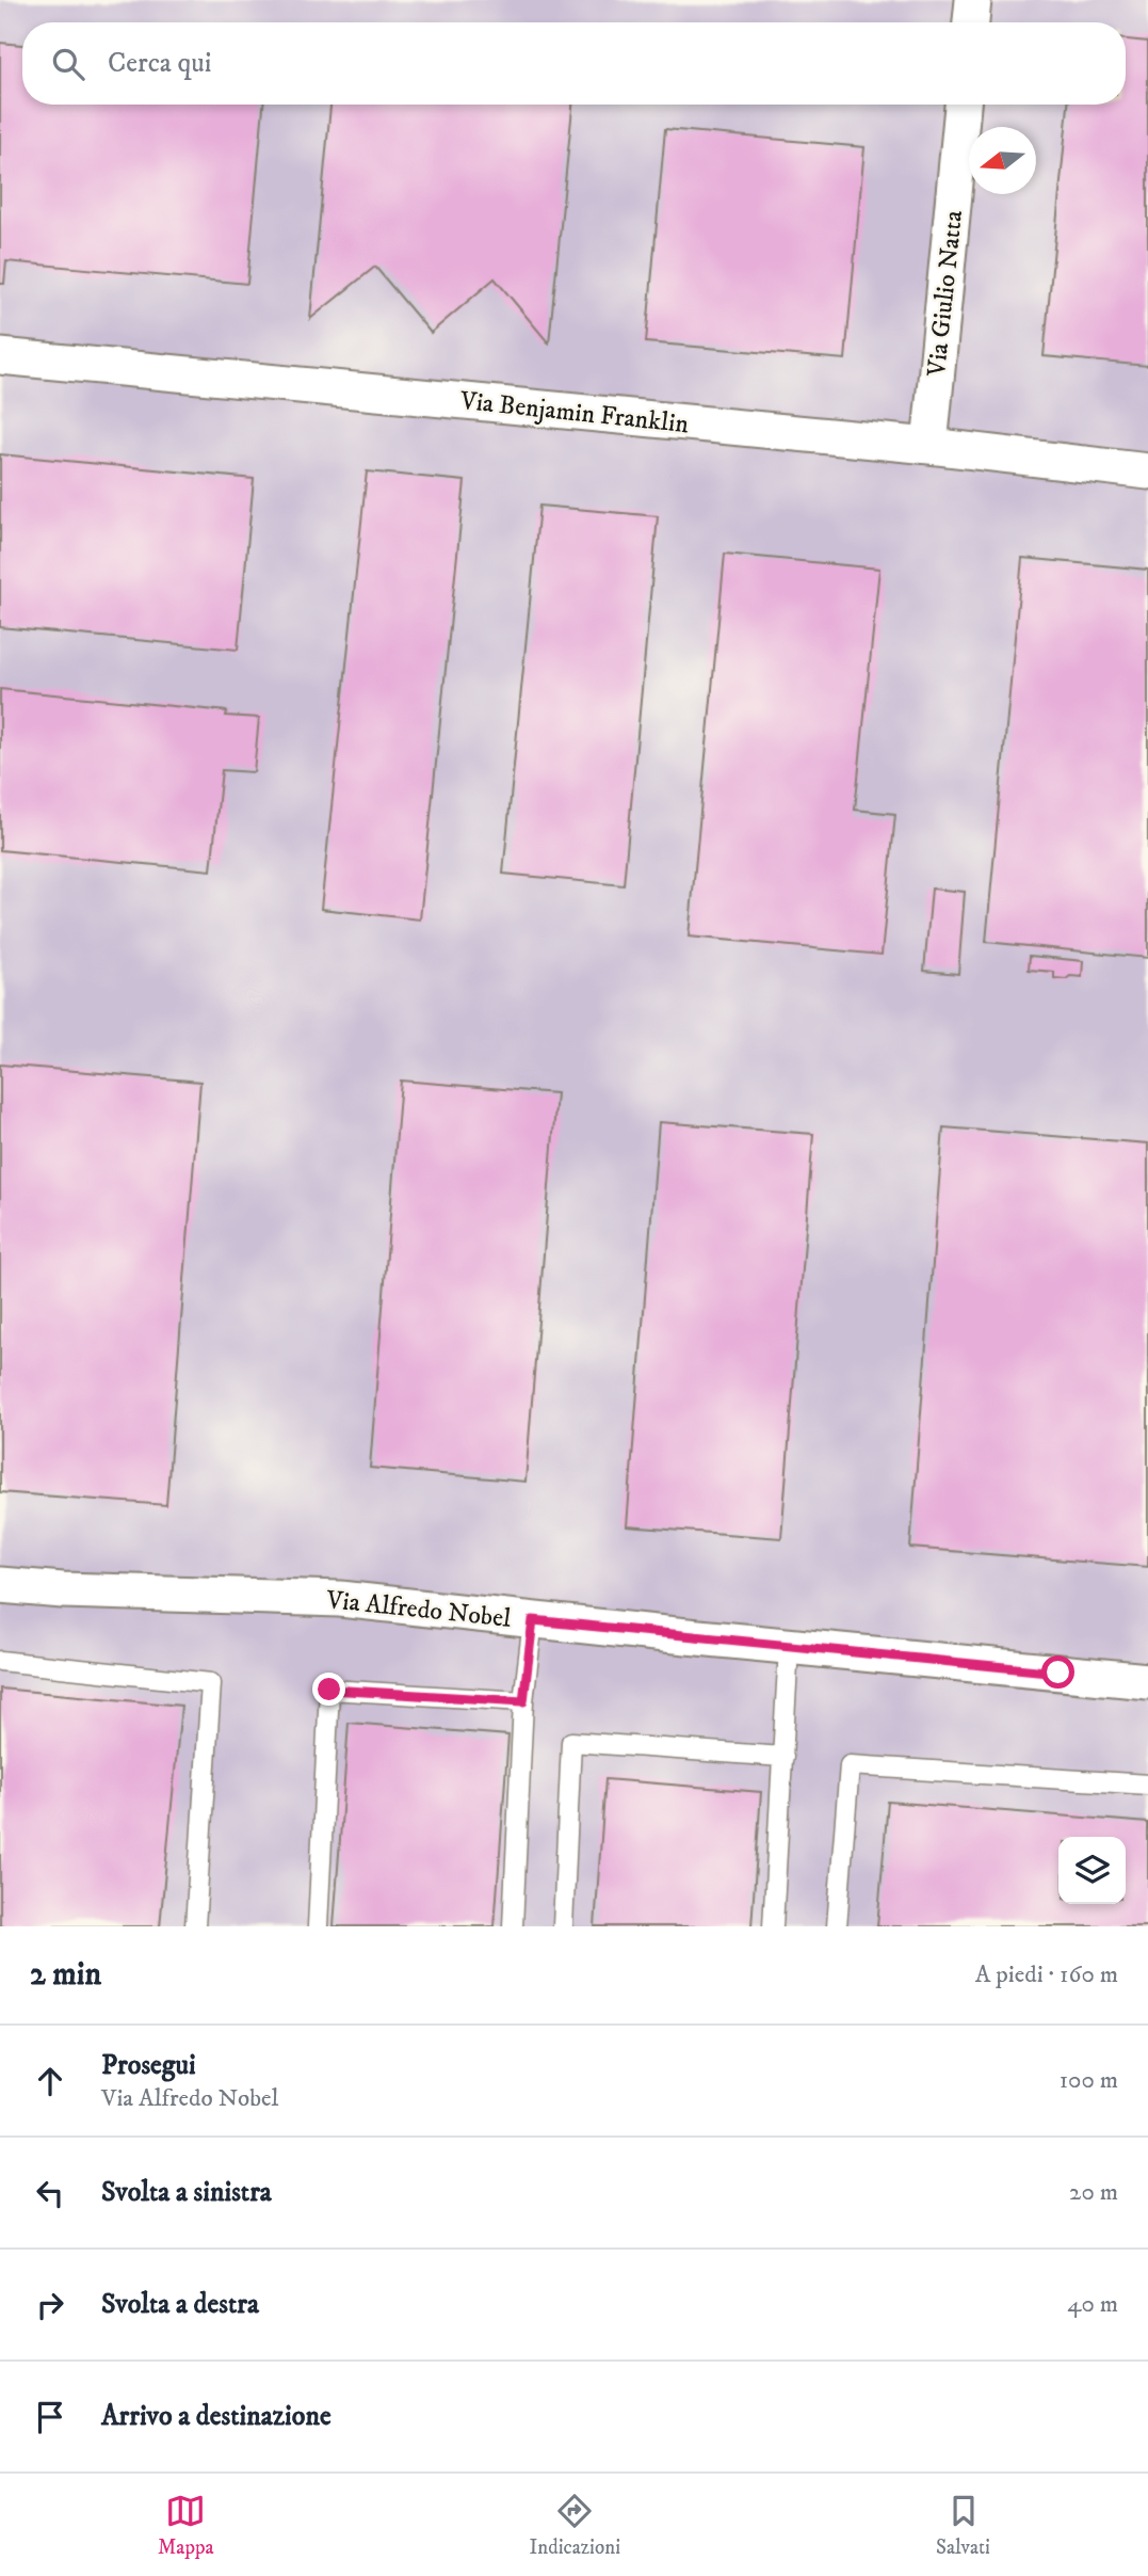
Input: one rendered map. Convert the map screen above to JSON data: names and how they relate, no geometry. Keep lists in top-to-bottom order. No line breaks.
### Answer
{"streets":{"street":["Via Giulio Natta","Via Benjamin Franklin","Via Alfredo Nobel"]},"crossings":[["Via Giulio Natta","Via Benjamin Franklin"]],"north":"left","page":{"search":"Cerca qui","heading":["2 min","A piedi · 160 m"],"list":[["Prosegui","Via Alfredo Nobel","100 m"],["Svolta a sinistra","20 m"],["Svolta a destra","40 m"],"Arrivo a destinazione"],"nav":["Mappa","Indicazioni","Salvati"]}}
